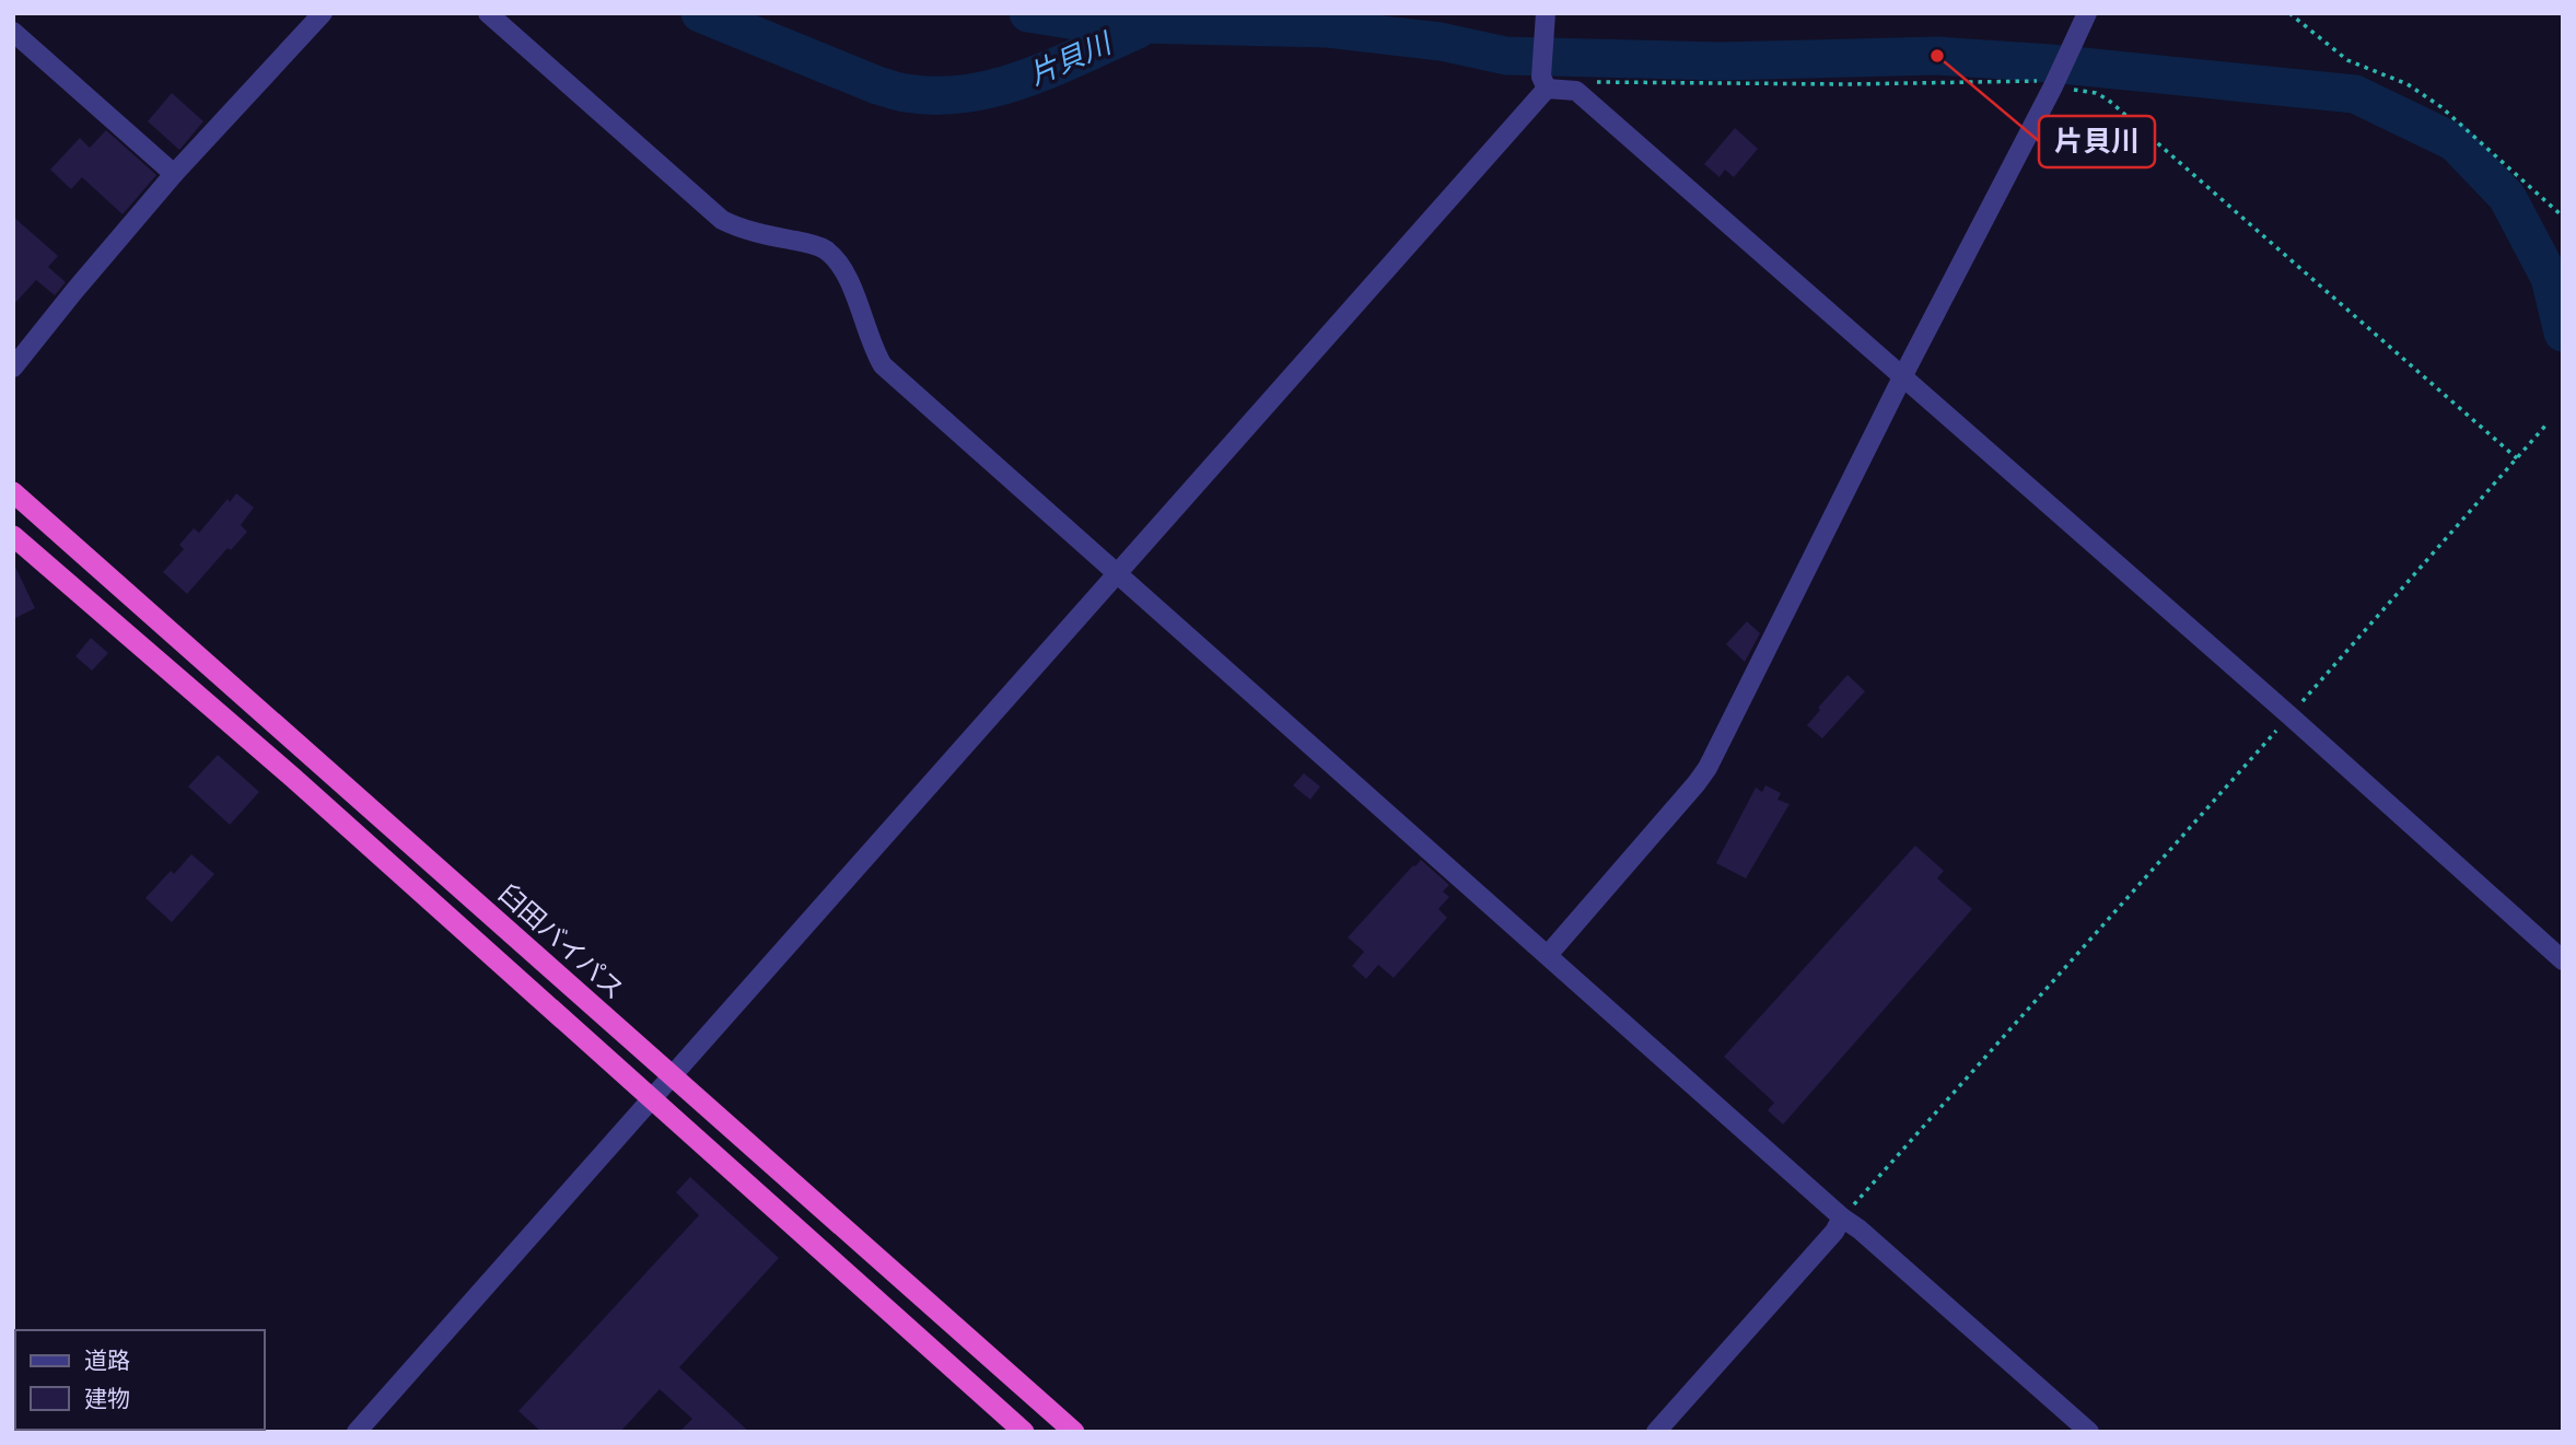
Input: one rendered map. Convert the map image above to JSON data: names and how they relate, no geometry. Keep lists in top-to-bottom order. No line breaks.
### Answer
{"streets":{"highway":["臼田バイパス"]},"water":["片貝川"],"places":["片貝川"],"legend":["道路","建物"]}
